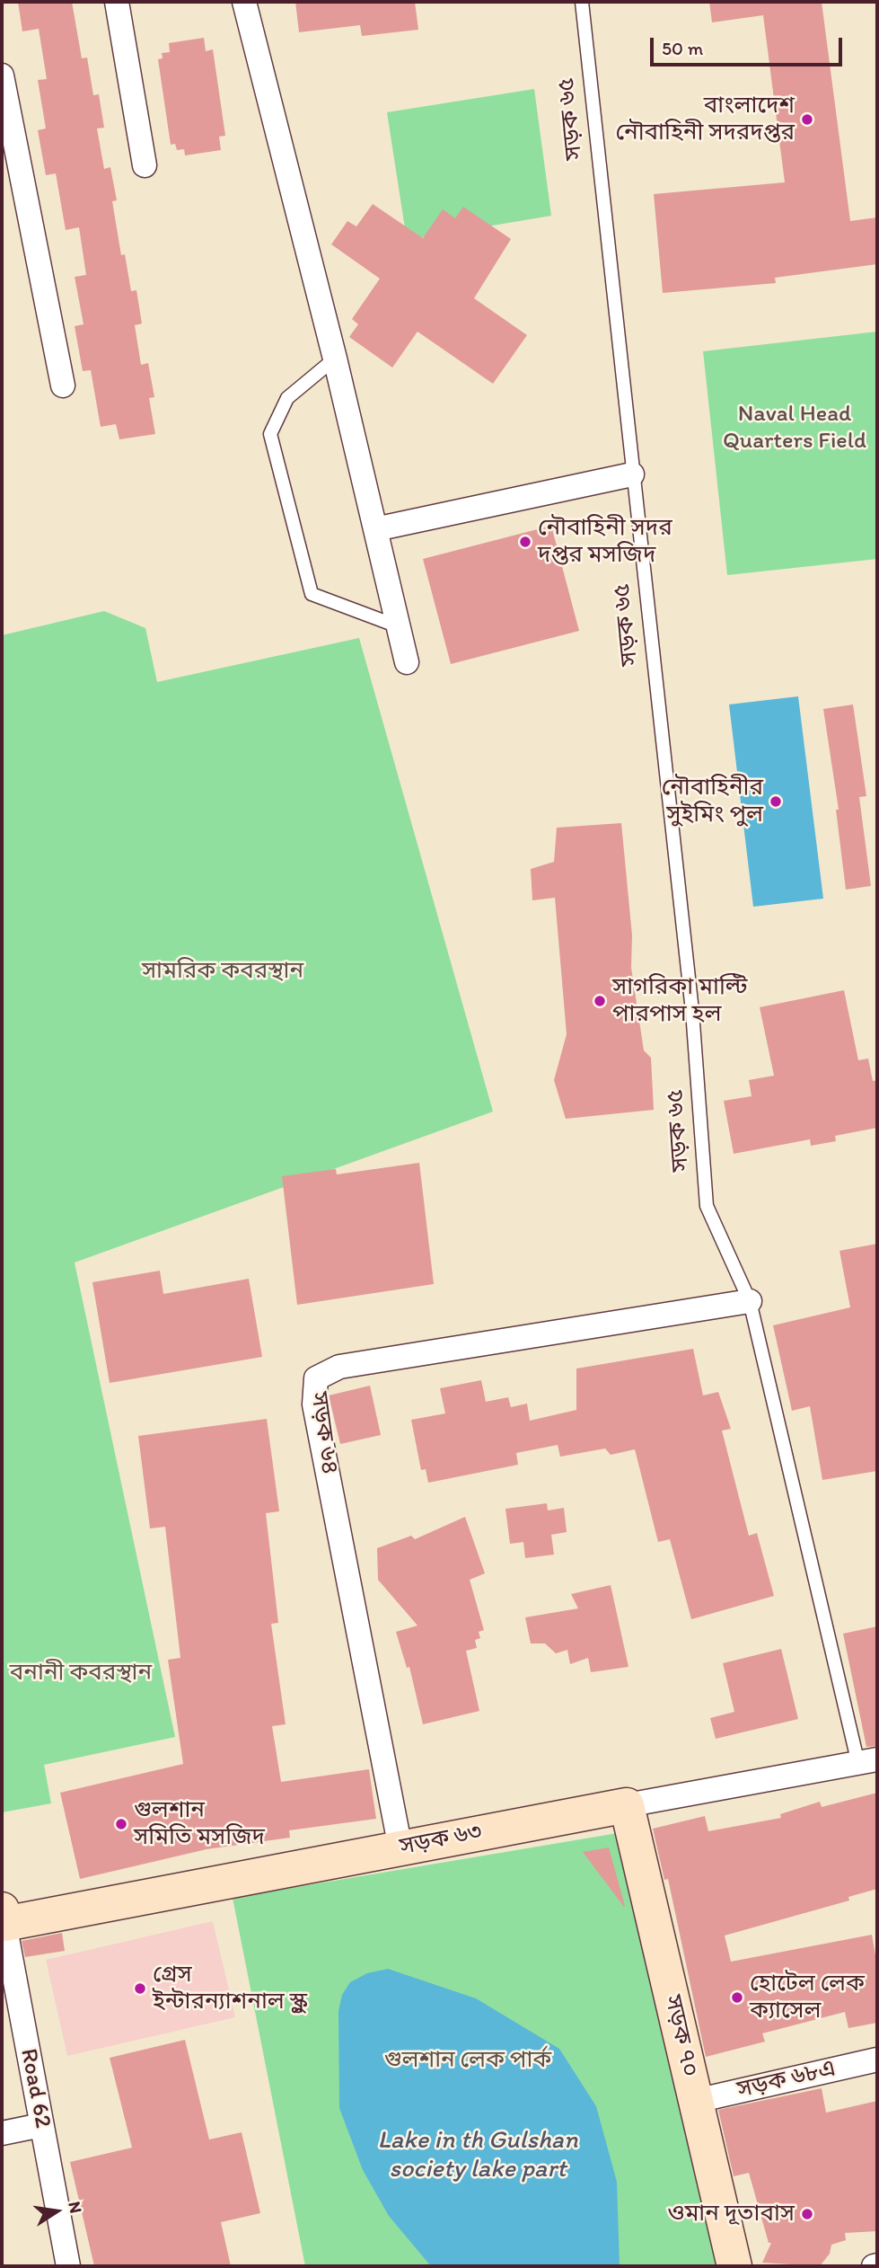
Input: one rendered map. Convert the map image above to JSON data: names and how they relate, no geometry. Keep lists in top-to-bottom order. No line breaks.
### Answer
{"streets":{"street":["সড়ক ৬৪","সড়ক ৬৩","সড়ক ৭০","সড়ক ৬৮এ","Road 62"],"lane":["সড়ক ৬৫"]},"crossings":[["সড়ক ৬৫","সড়ক ৬৪"],["সড়ক ৬৪","সড়ক ৬৩"],["সড়ক ৬৩","সড়ক ৭০"],["সড়ক ৬৩","Road 62"],["সড়ক ৭০","সড়ক ৬৮এ"]],"water":["Lake in th Gulshan society lake part"],"parks":["Naval Head Quarters Field","সামরিক কবরস্থান","বনানী কবরস্থান","গুলশান লেক পার্ক"],"places":["বাংলাদেশ নৌবাহিনী সদরদপ্তর","নৌবাহিনী সদর দপ্তর মসজিদ","নৌবাহিনীর সুইমিং পুল","সাগরিকা মাল্টি পারপাস হল","গুলশান সমিতি মসজিদ","গ্রেস ইন্টারন্যাশনাল স্কুল","হোটেল লেক ক্যাসেল","ওমান দূতাবাস"],"scale_bar":"50 m","north":"right"}
